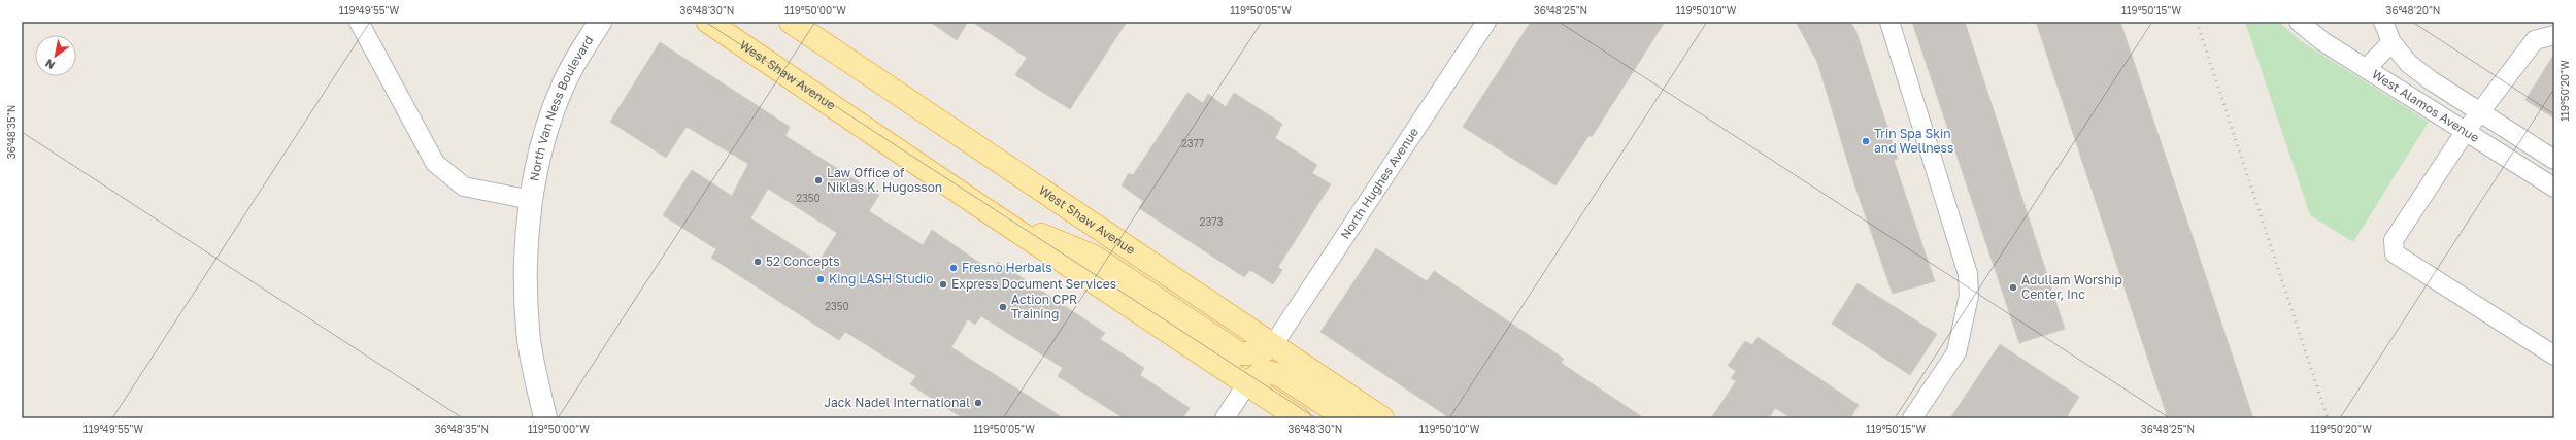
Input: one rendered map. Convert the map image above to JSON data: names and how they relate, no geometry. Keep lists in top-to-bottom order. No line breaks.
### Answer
{"streets":{"main road":["West Shaw Avenue"],"street":["West Alamos Avenue","North Van Ness Boulevard","North Hughes Avenue"]},"crossings":[["West Shaw Avenue","North Hughes Avenue"]],"places":["Trin Spa Skin and Wellness","Law Office of Niklas K. Hugosson","52 Concepts","Fresno Herbals","King LASH Studio","Express Document Services","Adullam Worship Center, Inc","Action CPR Training","Jack Nadel International"],"house_numbers":["2377","2350","2373","2350"],"north":"bottom left","coordinates":["119°49'55\"W","36°48'30\"N","119°50'00\"W","119°50'05\"W","36°48'25\"N","119°50'10\"W","119°50'15\"W","36°48'20\"N","119°50'20\"W","36°48'35\"N"]}
